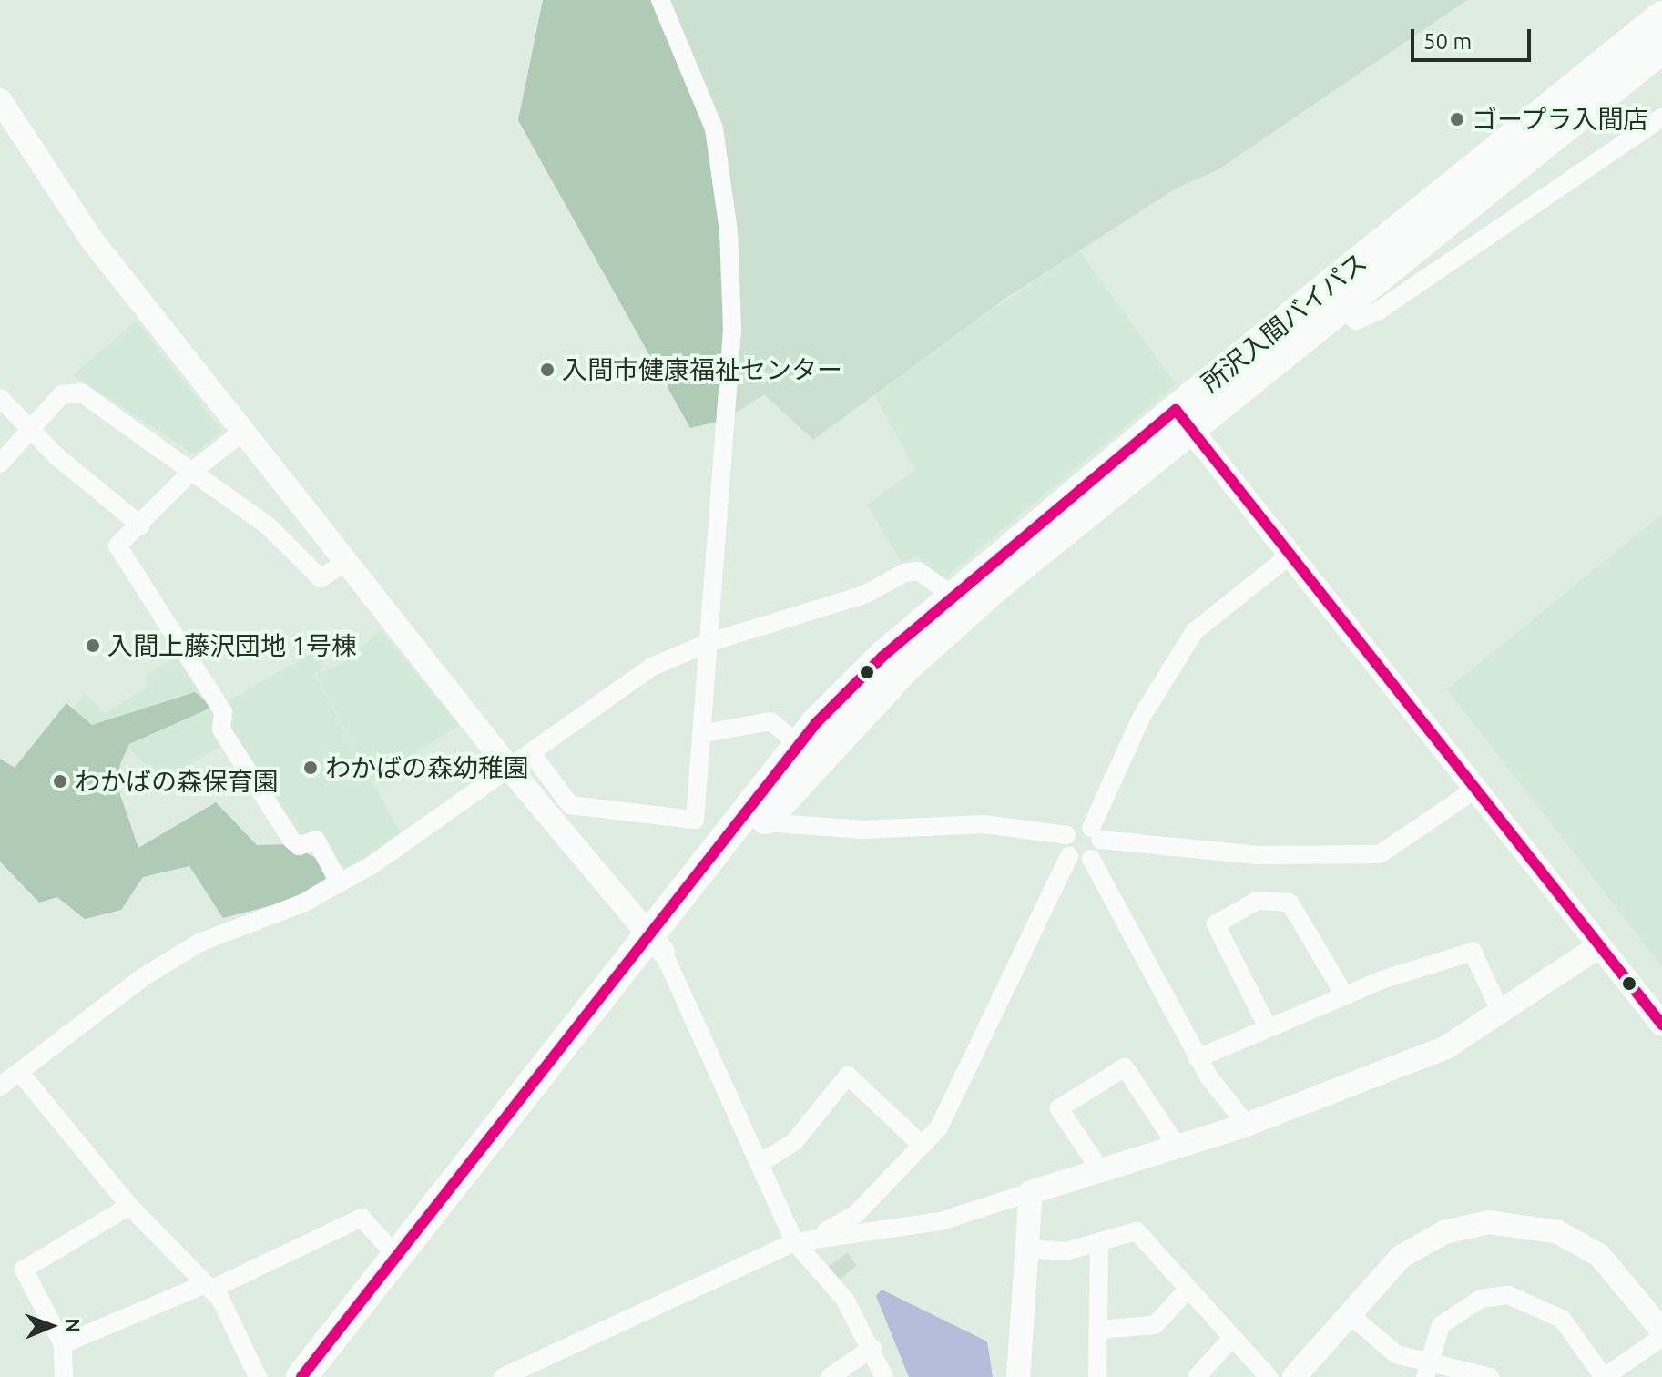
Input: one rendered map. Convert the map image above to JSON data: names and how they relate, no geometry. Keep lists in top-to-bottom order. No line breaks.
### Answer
{"streets":{"highway":["所沢入間バイパス"]},"places":["ゴープラ入間店","入間市健康福祉センター","入間上藤沢団地 1号棟","わかばの森幼稚園","わかばの森保育園"],"scale_bar":"50 m","north":"right"}
